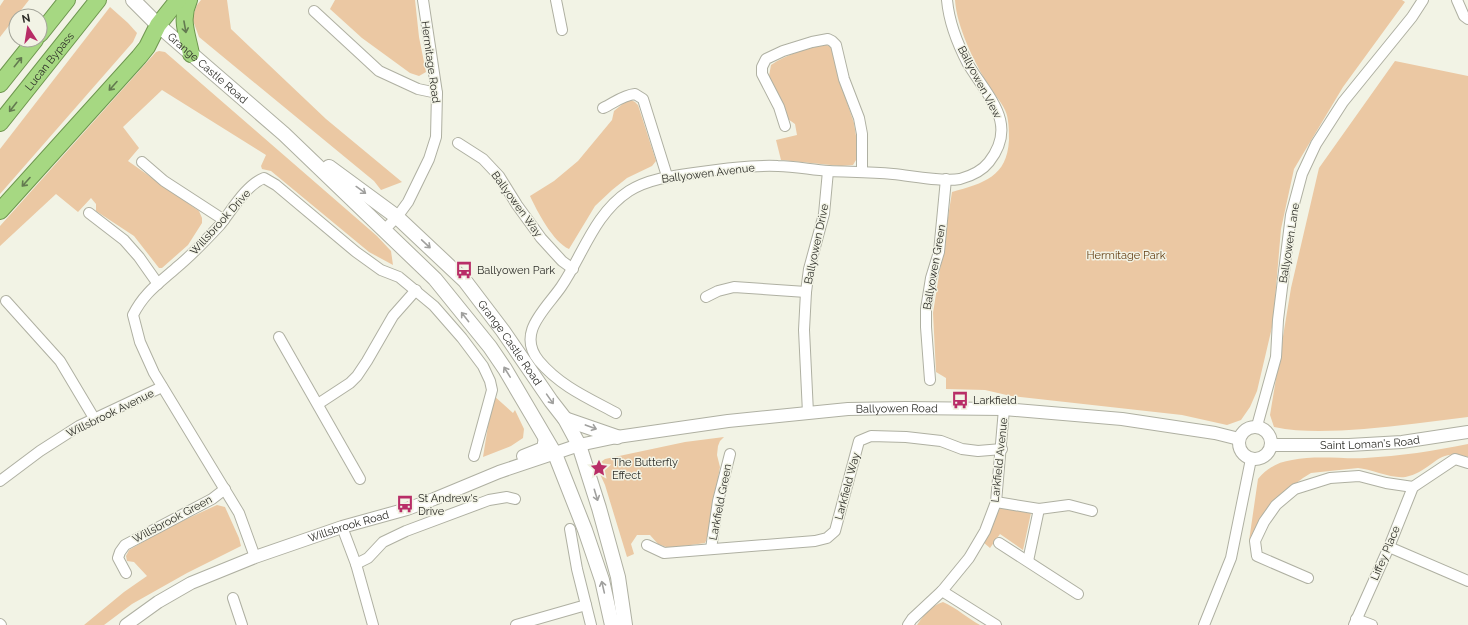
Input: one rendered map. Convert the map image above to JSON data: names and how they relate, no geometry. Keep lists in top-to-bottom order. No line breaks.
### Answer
{"streets":{"highway":["Lucan Bypass"],"main road":["Grange Castle Road"],"street":["Hermitage Road","Ballyowen View","Ballyowen Avenue","Ballyowen Way","Willsbrook Drive","Ballyowen Lane","Ballyowen Drive","Ballyowen Green","Ballyowen Road","Willsbrook Avenue","Saint Loman's Road","Larkfield Avenue","Larkfield Way","Larkfield Green","Willsbrook Green","Willsbrook Road","Liffey Place"]},"crossings":[["Hermitage Road","Grange Castle Road"],["Grange Castle Road","Ballyowen Road"],["Grange Castle Road","Willsbrook Road"],["Ballyowen View","Ballyowen Avenue"],["Ballyowen View","Ballyowen Green"],["Ballyowen Avenue","Ballyowen Way"],["Ballyowen Avenue","Ballyowen Drive"],["Ballyowen Avenue","Ballyowen Green"],["Willsbrook Drive","Willsbrook Avenue"],["Willsbrook Drive","Willsbrook Green"],["Willsbrook Drive","Willsbrook Road"],["Ballyowen Lane","Ballyowen Road"],["Ballyowen Lane","Saint Loman's Road"],["Ballyowen Drive","Ballyowen Road"],["Ballyowen Road","Saint Loman's Road"],["Ballyowen Road","Larkfield Avenue"],["Ballyowen Road","Willsbrook Road"],["Larkfield Avenue","Larkfield Way"],["Larkfield Way","Larkfield Green"]],"parks":["Hermitage Park"],"places":{"bus stop":["Ballyowen Park","Larkfield","St Andrew's Drive"],"place":["The Butterfly Effect"]},"north":"top"}
